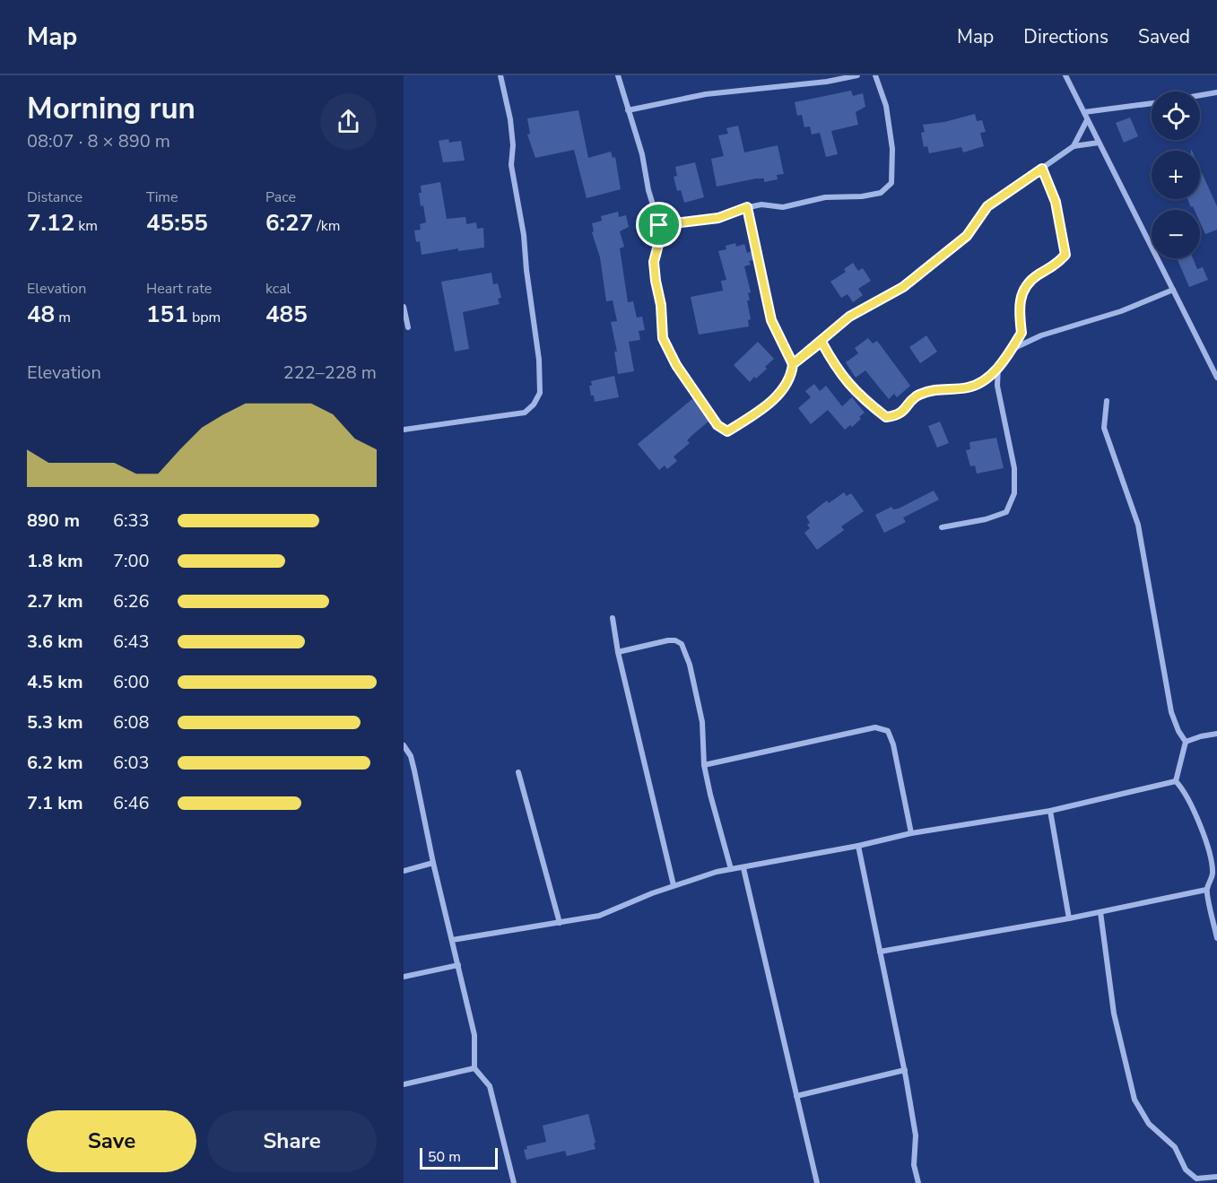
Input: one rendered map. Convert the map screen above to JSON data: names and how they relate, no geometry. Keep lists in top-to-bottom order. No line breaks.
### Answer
{"scale_bar":"50 m","page":{"header":"Map","nav":["Map","Directions","Saved"],"heading":["Morning run","08:07 · 8 × 890 m"],"map_buttons":["+","−"],"stats":[["Distance","7.12 km"],["Time","45:55"],["Pace","6:27 /km"],["Elevation","48 m"],["Heart rate","151 bpm"],["kcal","485"]],"chart":["Elevation","222–228 m"],"list":[{"name":"890 m","note":"6:33"},{"name":"1.8 km","note":"7:00"},{"name":"2.7 km","note":"6:26"},{"name":"3.6 km","note":"6:43"},{"name":"4.5 km","note":"6:00"},{"name":"5.3 km","note":"6:08"},{"name":"6.2 km","note":"6:03"},{"name":"7.1 km","note":"6:46"}],"buttons":["Save","Share"],"scale":"50 m"}}
